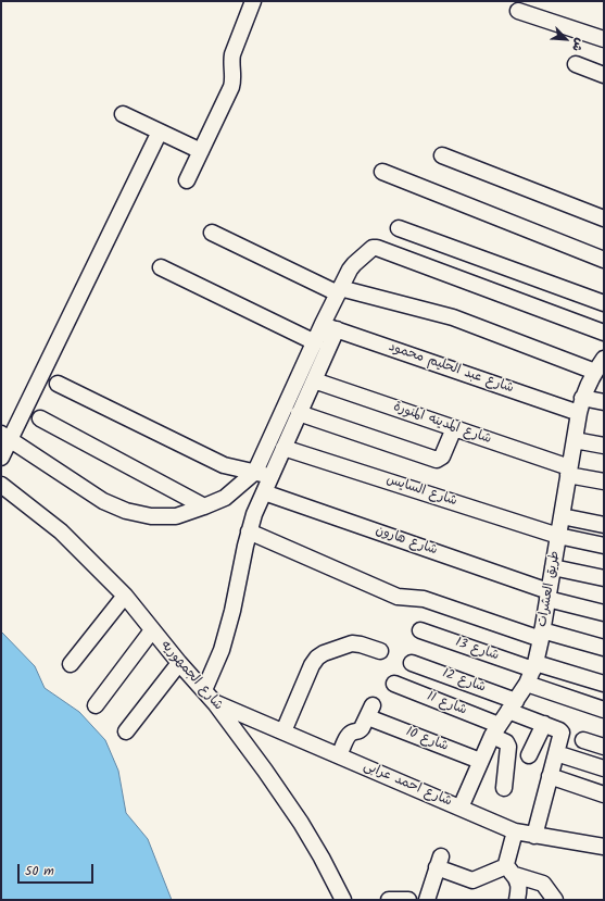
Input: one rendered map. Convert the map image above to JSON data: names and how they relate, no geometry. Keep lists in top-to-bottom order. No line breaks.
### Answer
{"streets":{"street":["شارع عبد الحليم محمود","شارع المدينه المنورة","شارع السايس","شارع هارون","طريق العشرات","شارع 13","شارع الجمهوريه","شارع 12","شارع 11","شارع 10","شارع احمد عرابى"]},"crossings":[["شارع عبد الحليم محمود","طريق العشرات"],["شارع المدينه المنورة","طريق العشرات"],["شارع السايس","طريق العشرات"],["شارع هارون","طريق العشرات"],["طريق العشرات","شارع 13"],["طريق العشرات","شارع 12"],["طريق العشرات","شارع 11"],["طريق العشرات","شارع 10"],["طريق العشرات","شارع احمد عرابى"],["شارع الجمهوريه","شارع احمد عرابى"],["شارع 10","شارع احمد عرابى"]],"scale_bar":"50 m","north":"bottom right"}
